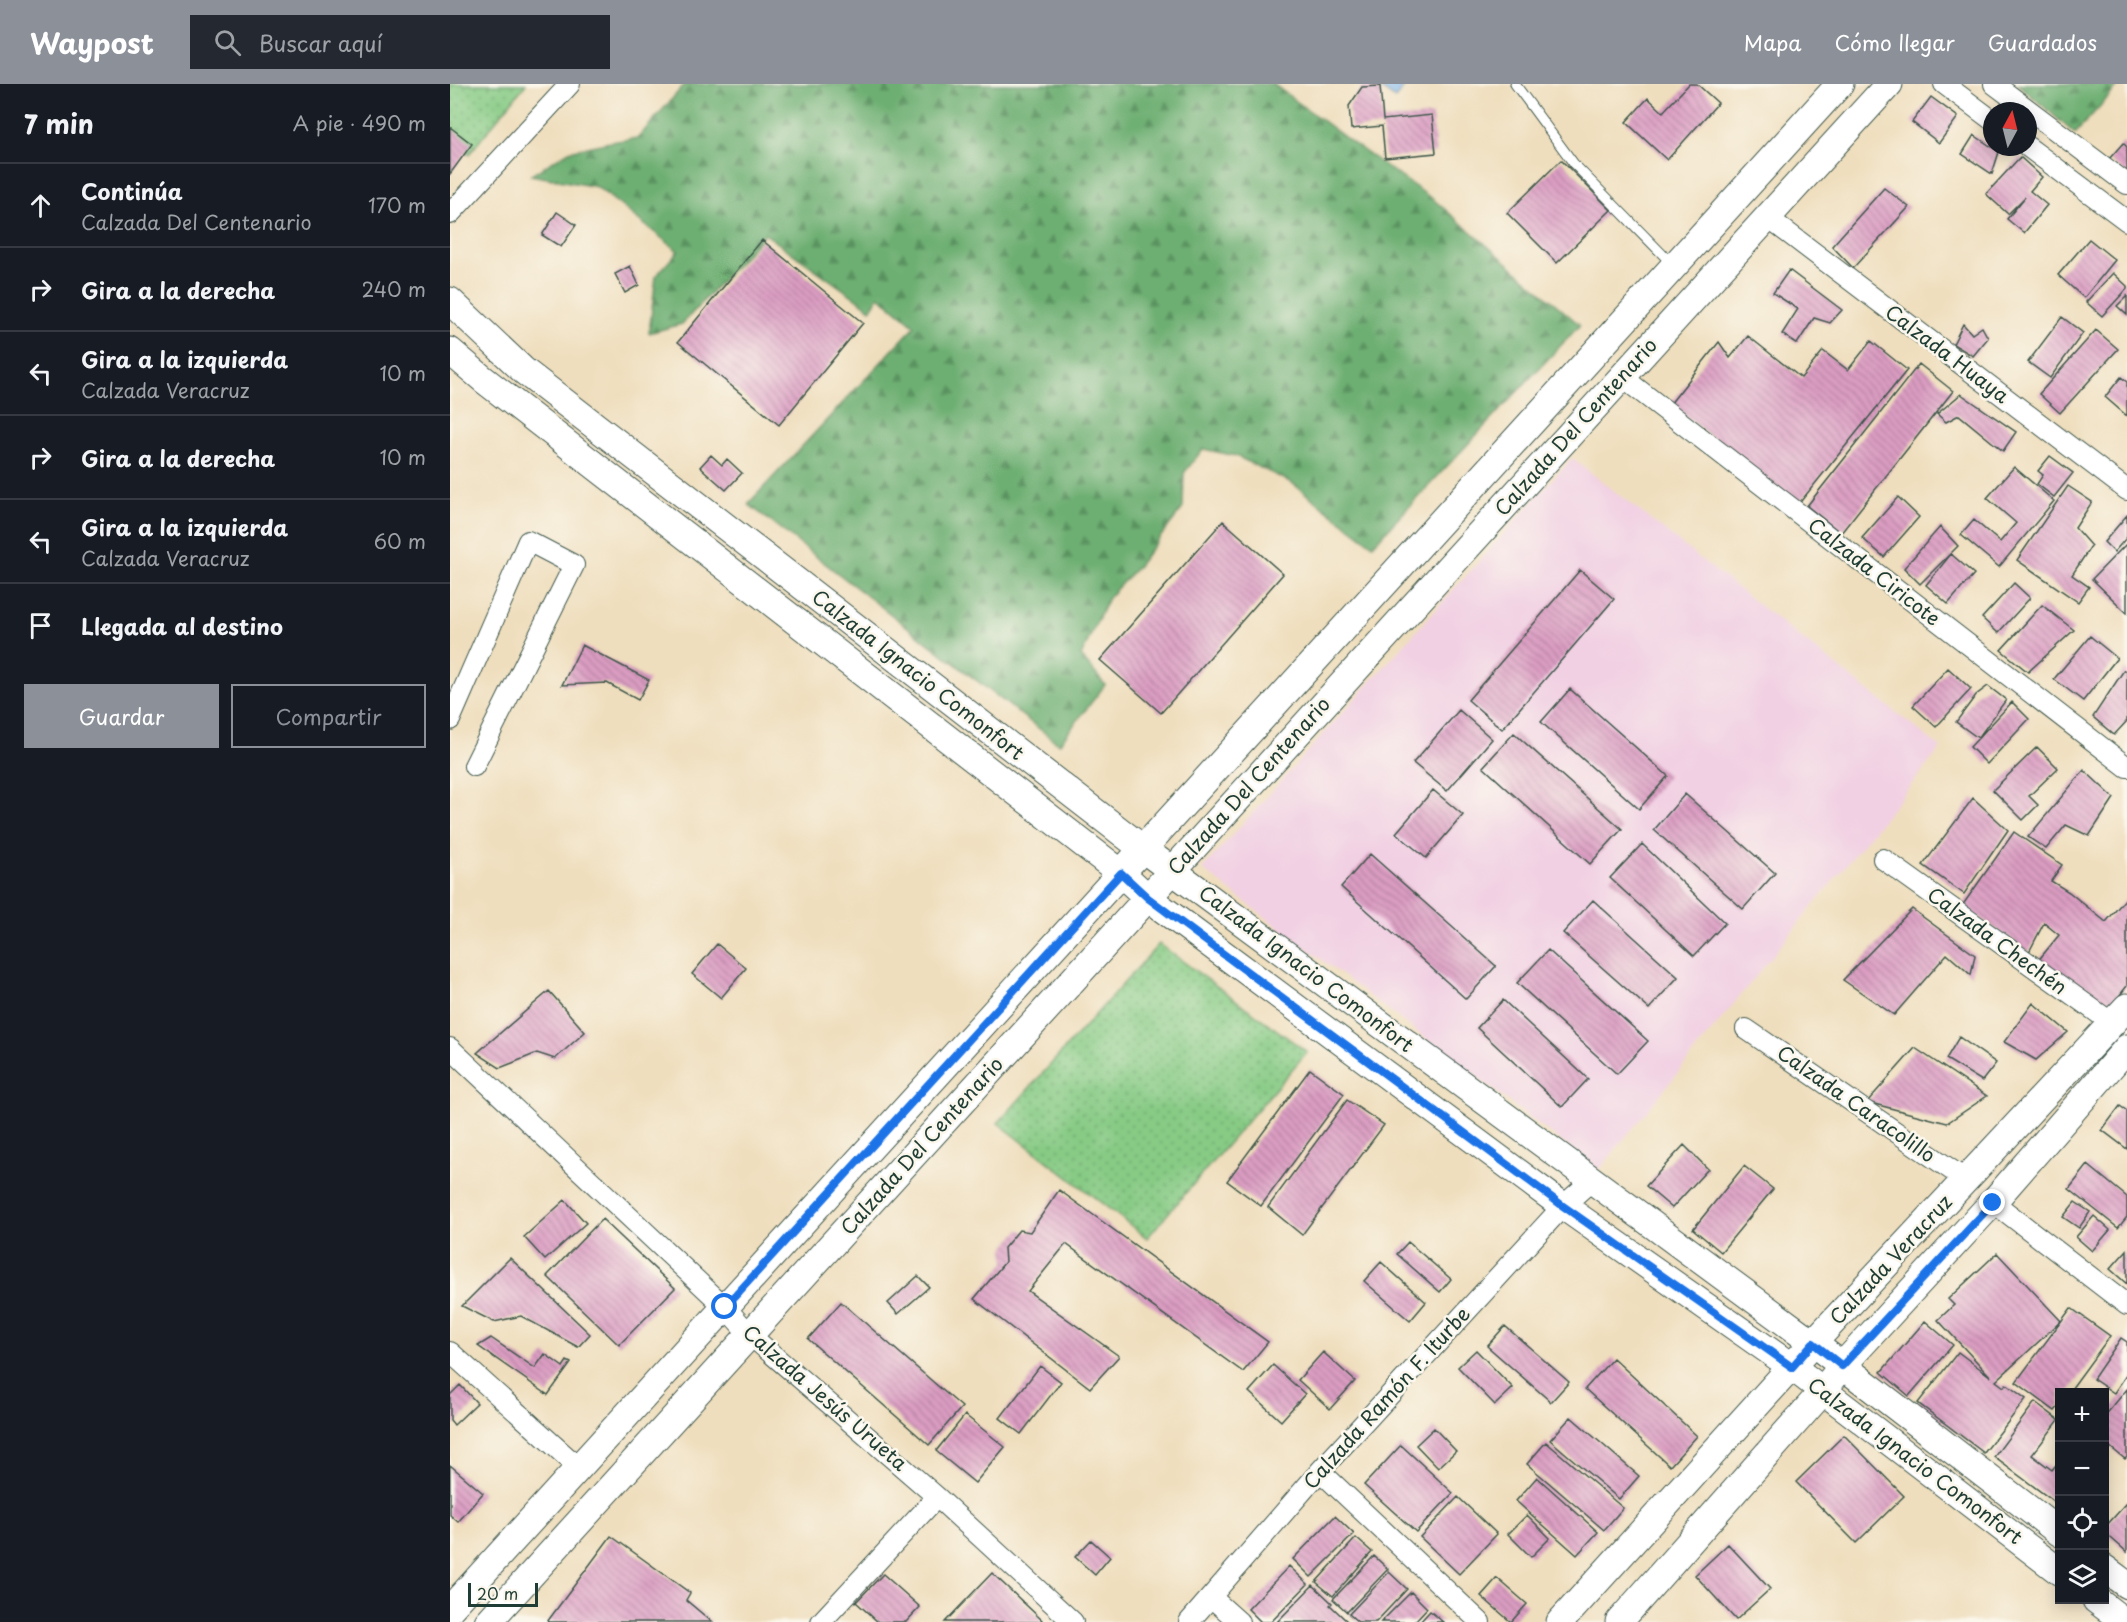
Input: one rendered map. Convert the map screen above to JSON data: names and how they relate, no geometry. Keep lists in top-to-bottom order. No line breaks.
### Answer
{"streets":{"main road":["Calzada Del Centenario","Calzada Ignacio Comonfort","Calzada Veracruz"],"street":["Calzada Huaya","Calzada Ciricote","Calzada Chechén","Calzada Caracolillo","Calzada Jesús Urueta","Calzada Ramón F. Iturbe"]},"crossings":[["Calzada Huaya","Calzada Del Centenario"],["Calzada Del Centenario","Calzada Ciricote"],["Calzada Del Centenario","Calzada Ignacio Comonfort"],["Calzada Del Centenario","Calzada Jesús Urueta"],["Calzada Ignacio Comonfort","Calzada Veracruz"],["Calzada Ignacio Comonfort","Calzada Ramón F. Iturbe"],["Calzada Chechén","Calzada Veracruz"],["Calzada Caracolillo","Calzada Veracruz"]],"scale_bar":"20 m","north":"top","page":{"header":"Waypost","search":"Buscar aquí","nav":["Mapa","Cómo llegar","Guardados"],"heading":["7 min","A pie · 490 m"],"list":[["Continúa","Calzada Del Centenario","170 m"],["Gira a la derecha","240 m"],["Gira a la izquierda","Calzada Veracruz","10 m"],["Gira a la derecha","10 m"],["Gira a la izquierda","Calzada Veracruz","60 m"],"Llegada al destino"],"buttons":["Guardar","Compartir"],"map_buttons":["+","−"],"scale":"20 m"}}
